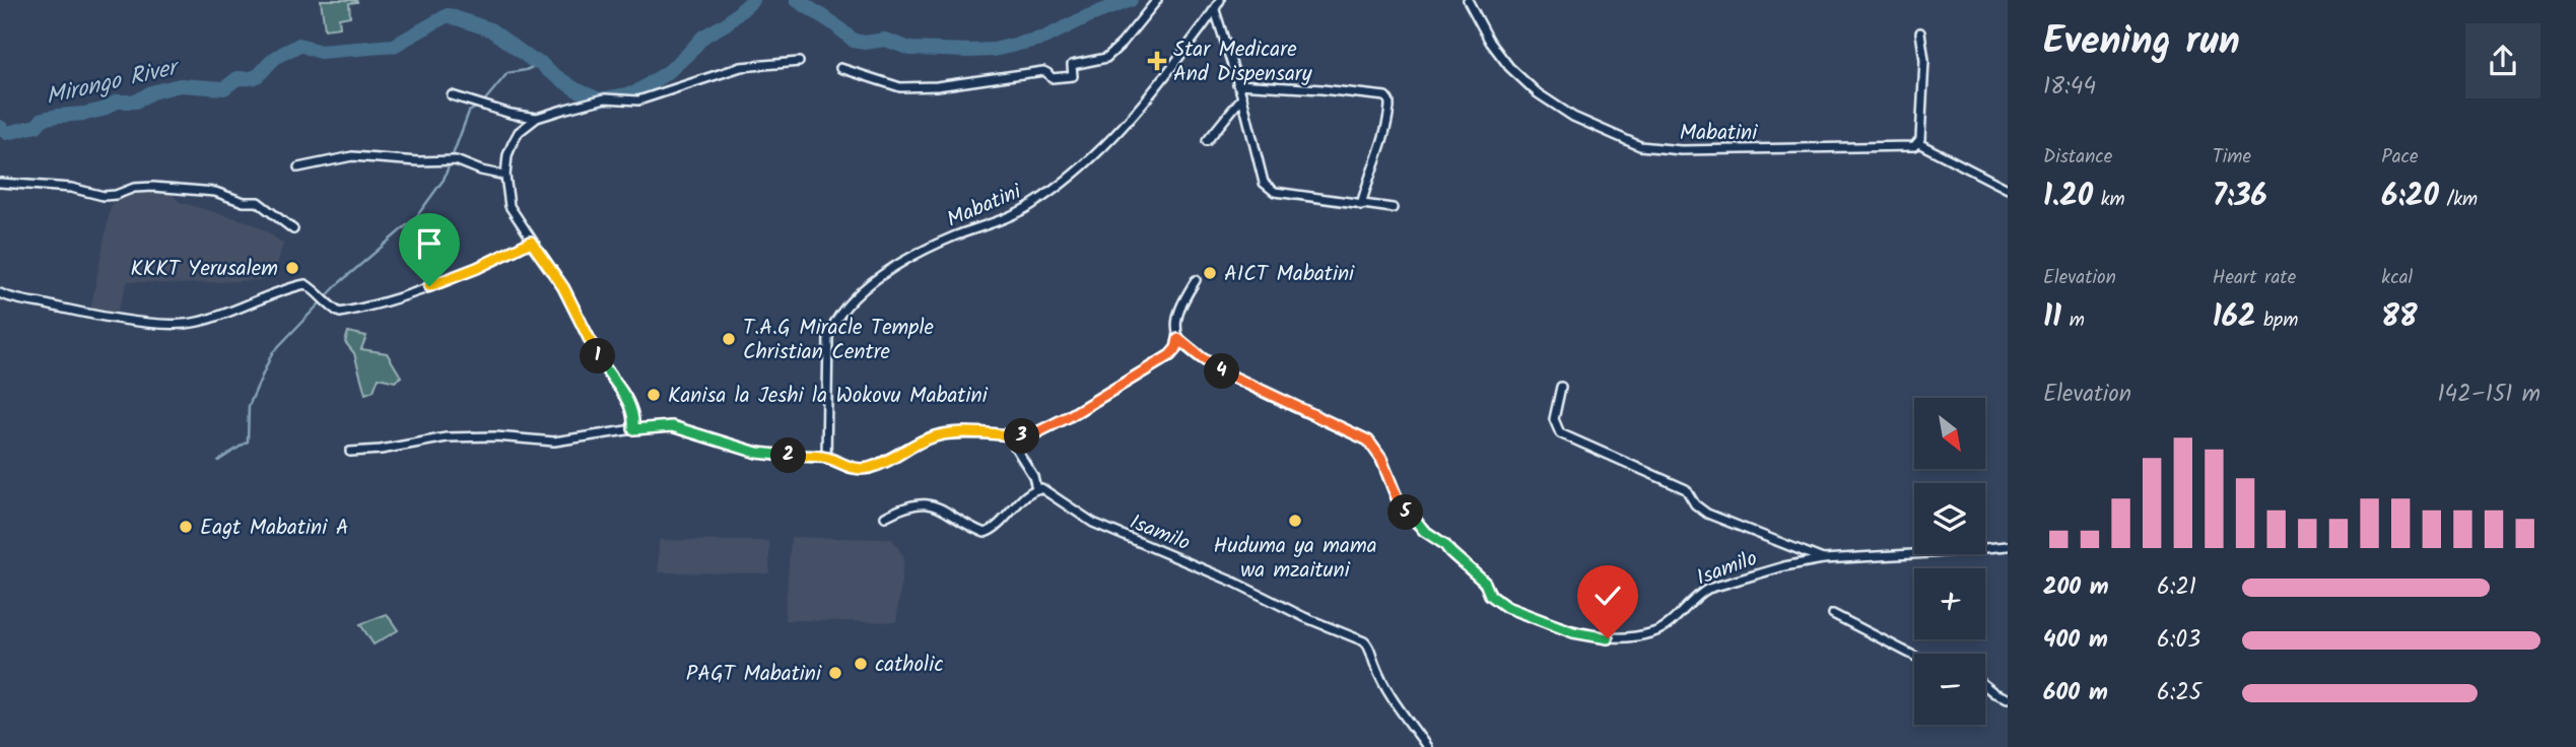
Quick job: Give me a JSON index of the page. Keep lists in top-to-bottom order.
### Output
{
  "streets": {
    "street": ["Mabatini", "Isamilo"]
  },
  "water": ["Mirongo River"],
  "places": {
    "health": ["Star Medicare And Dispensary"],
    "other": [
      "KKKT Yerusalem",
      "AICT Mabatini",
      "T.A.G Miracle Temple Christian Centre",
      "Kanisa la Jeshi la Wokovu Mabatini",
      "Huduma ya mama wa mzaituni",
      "Eagt Mabatini A",
      "catholic",
      "PAGT Mabatini"
    ]
  },
  "north": "bottom right",
  "page": {
    "heading": ["Evening run", "18:44"],
    "stats": [
      ["Distance", "1.20 km"],
      ["Time", "7:36"],
      ["Pace", "6:20 /km"],
      ["Elevation", "11 m"],
      ["Heart rate", "162 bpm"],
      ["kcal", "88"]
    ],
    "pins": [
      "1",
      "4",
      "3",
      "2",
      "5"
    ],
    "chart": ["Elevation", "142–151 m"],
    "map_buttons": ["+", "−"],
    "list": [
      {
        "name": "200 m",
        "note": "6:21"
      },
      {
        "name": "400 m",
        "note": "6:03"
      },
      {
        "name": "600 m",
        "note": "6:25"
      }
    ]
  }
}
